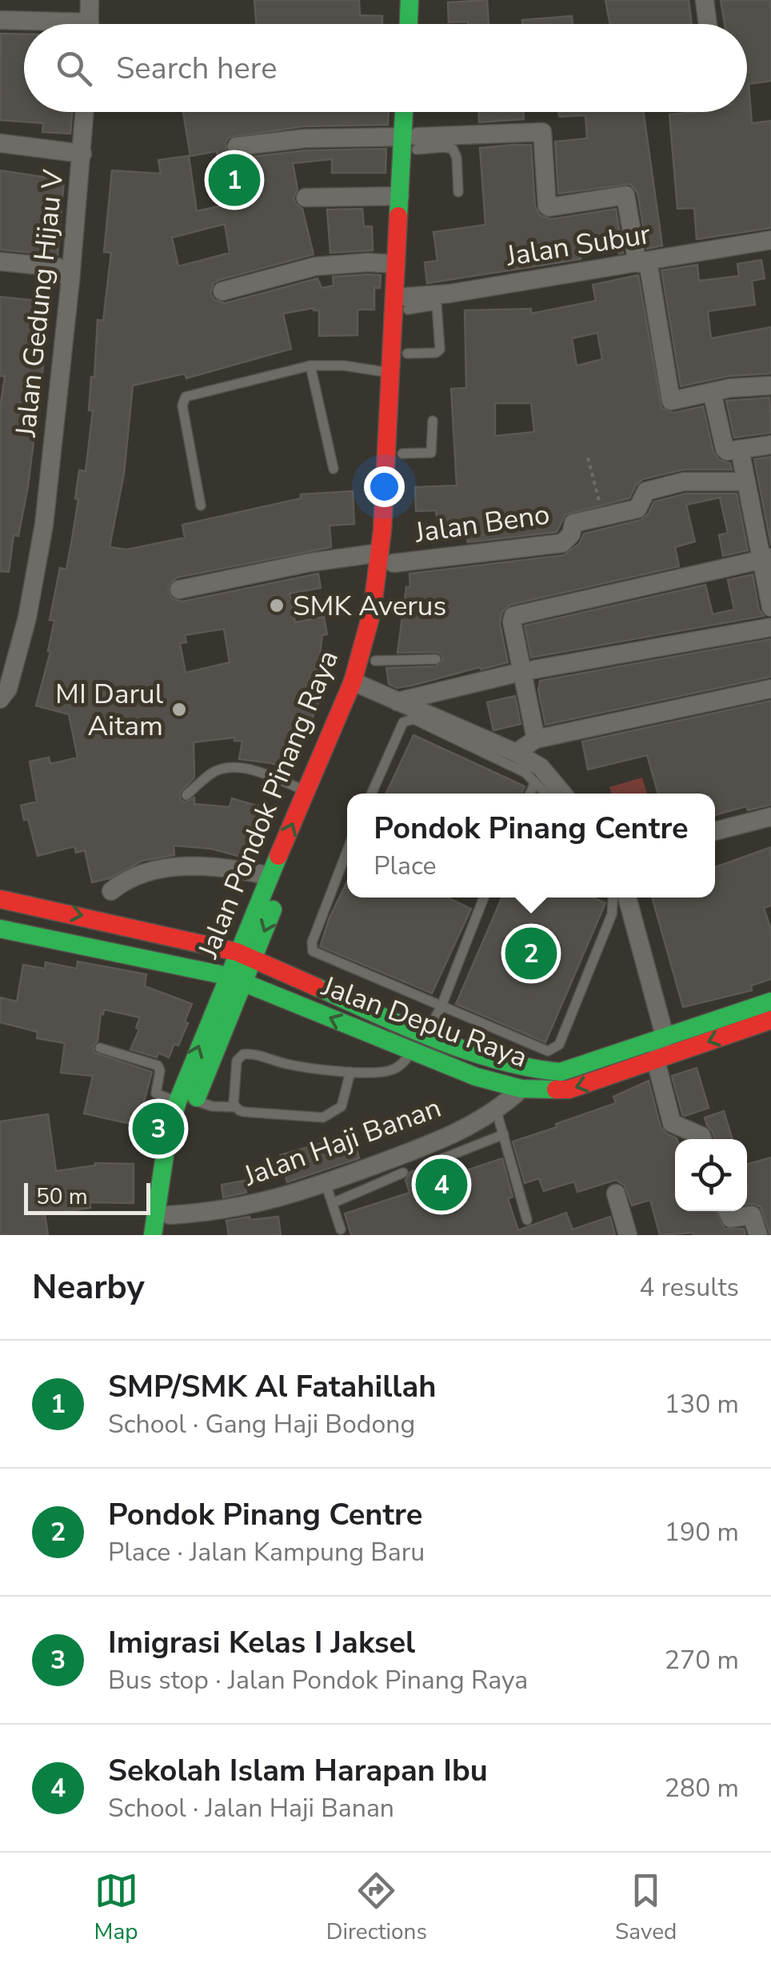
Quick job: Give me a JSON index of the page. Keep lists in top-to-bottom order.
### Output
{
  "streets": {
    "main road": ["Jalan Pondok Pinang Raya", "Jalan Deplu Raya"],
    "street": [
      "Jalan Subur",
      "Jalan Gedung Hijau V",
      "Jalan Beno",
      "Jalan Haji Banan"
    ]
  },
  "crossings": [
    ["Jalan Subur", "Jalan Pondok Pinang Raya"],
    ["Jalan Beno", "Jalan Pondok Pinang Raya"],
    ["Jalan Pondok Pinang Raya", "Jalan Deplu Raya"],
    ["Jalan Pondok Pinang Raya", "Jalan Haji Banan"],
    ["Jalan Deplu Raya", "Jalan Haji Banan"]
  ],
  "places": ["SMK Averus", "MI Darul Aitam"],
  "scale_bar": "50 m",
  "page": {
    "search": "Search here",
    "pins": [
      "1",
      "2",
      "3",
      "4"
    ],
    "popup": ["Pondok Pinang Centre", "Place"],
    "scale": "50 m",
    "heading": ["Nearby", "4 results"],
    "list": [
      {
        "mark": "1",
        "name": "SMP/SMK Al Fatahillah",
        "note": "School · Gang Haji Bodong",
        "value": "130 m"
      },
      {
        "mark": "2",
        "name": "Pondok Pinang Centre",
        "note": "Place · Jalan Kampung Baru",
        "value": "190 m"
      },
      {
        "mark": "3",
        "name": "Imigrasi Kelas I Jaksel",
        "note": "Bus stop · Jalan Pondok Pinang Raya",
        "value": "270 m"
      },
      {
        "mark": "4",
        "name": "Sekolah Islam Harapan Ibu",
        "note": "School · Jalan Haji Banan",
        "value": "280 m"
      }
    ],
    "nav": ["Map", "Directions", "Saved"]
  }
}
